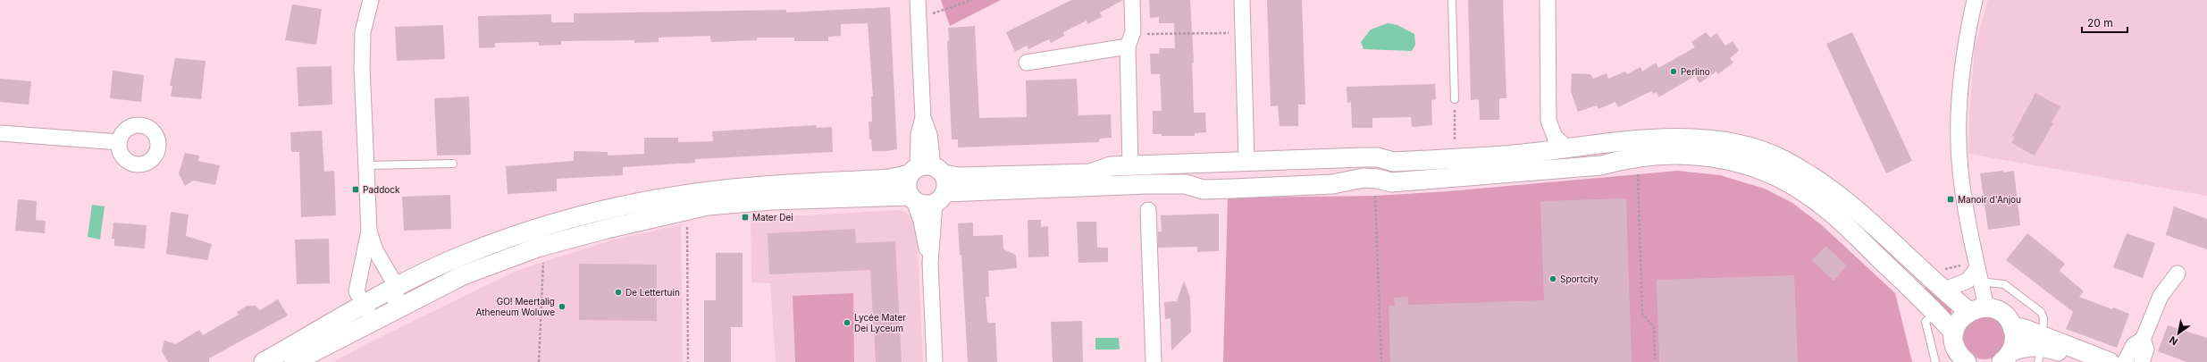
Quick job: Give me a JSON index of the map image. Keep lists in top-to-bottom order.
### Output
{
  "places": {
    "other": [
      "Perlino",
      "Sportcity",
      "De Lettertuin",
      "GO! Meertalig Atheneum Woluwe",
      "Lycée Mater Dei Lyceum"
    ],
    "transit": ["Paddock", "Manoir d'Anjou", "Mater Dei"]
  },
  "scale_bar": "20 m",
  "north": "bottom left"
}
